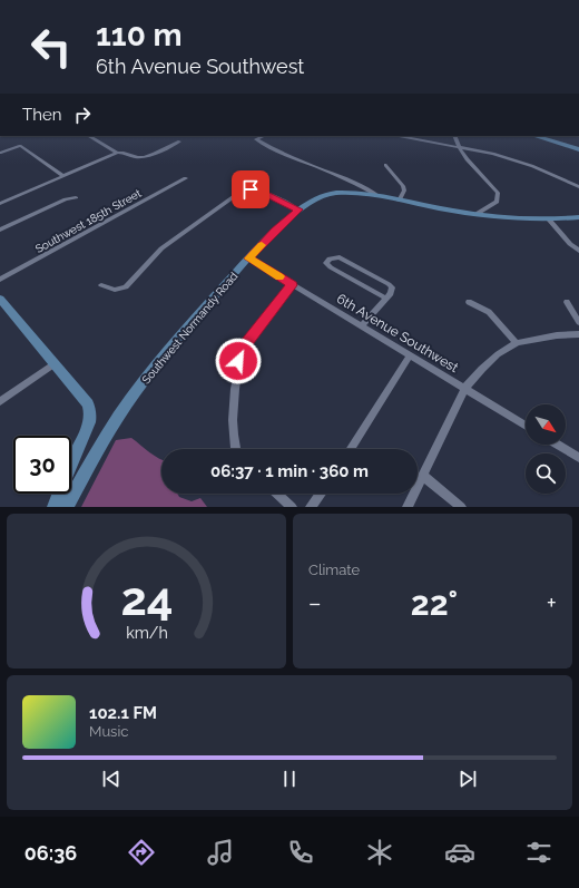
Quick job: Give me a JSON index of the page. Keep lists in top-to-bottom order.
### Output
{
  "streets": {
    "street": ["Southwest 185th Street", "Southwest Normandy Road", "6th Avenue Southwest"]
  },
  "crossings": [
    ["Southwest Normandy Road", "6th Avenue Southwest"]
  ],
  "north": "bottom right",
  "page": {
    "turn": ["110 m", "6th Avenue Southwest"],
    "then": "Then",
    "limit": "30",
    "trip": "06:37 · 1 min · 360 m",
    "tile": "Climate",
    "heat": ["−", "22°", "+"],
    "song": ["102.1 FM", "Music"],
    "tabs": "06:36",
    "gauge": ["24", "km/h"]
  }
}
